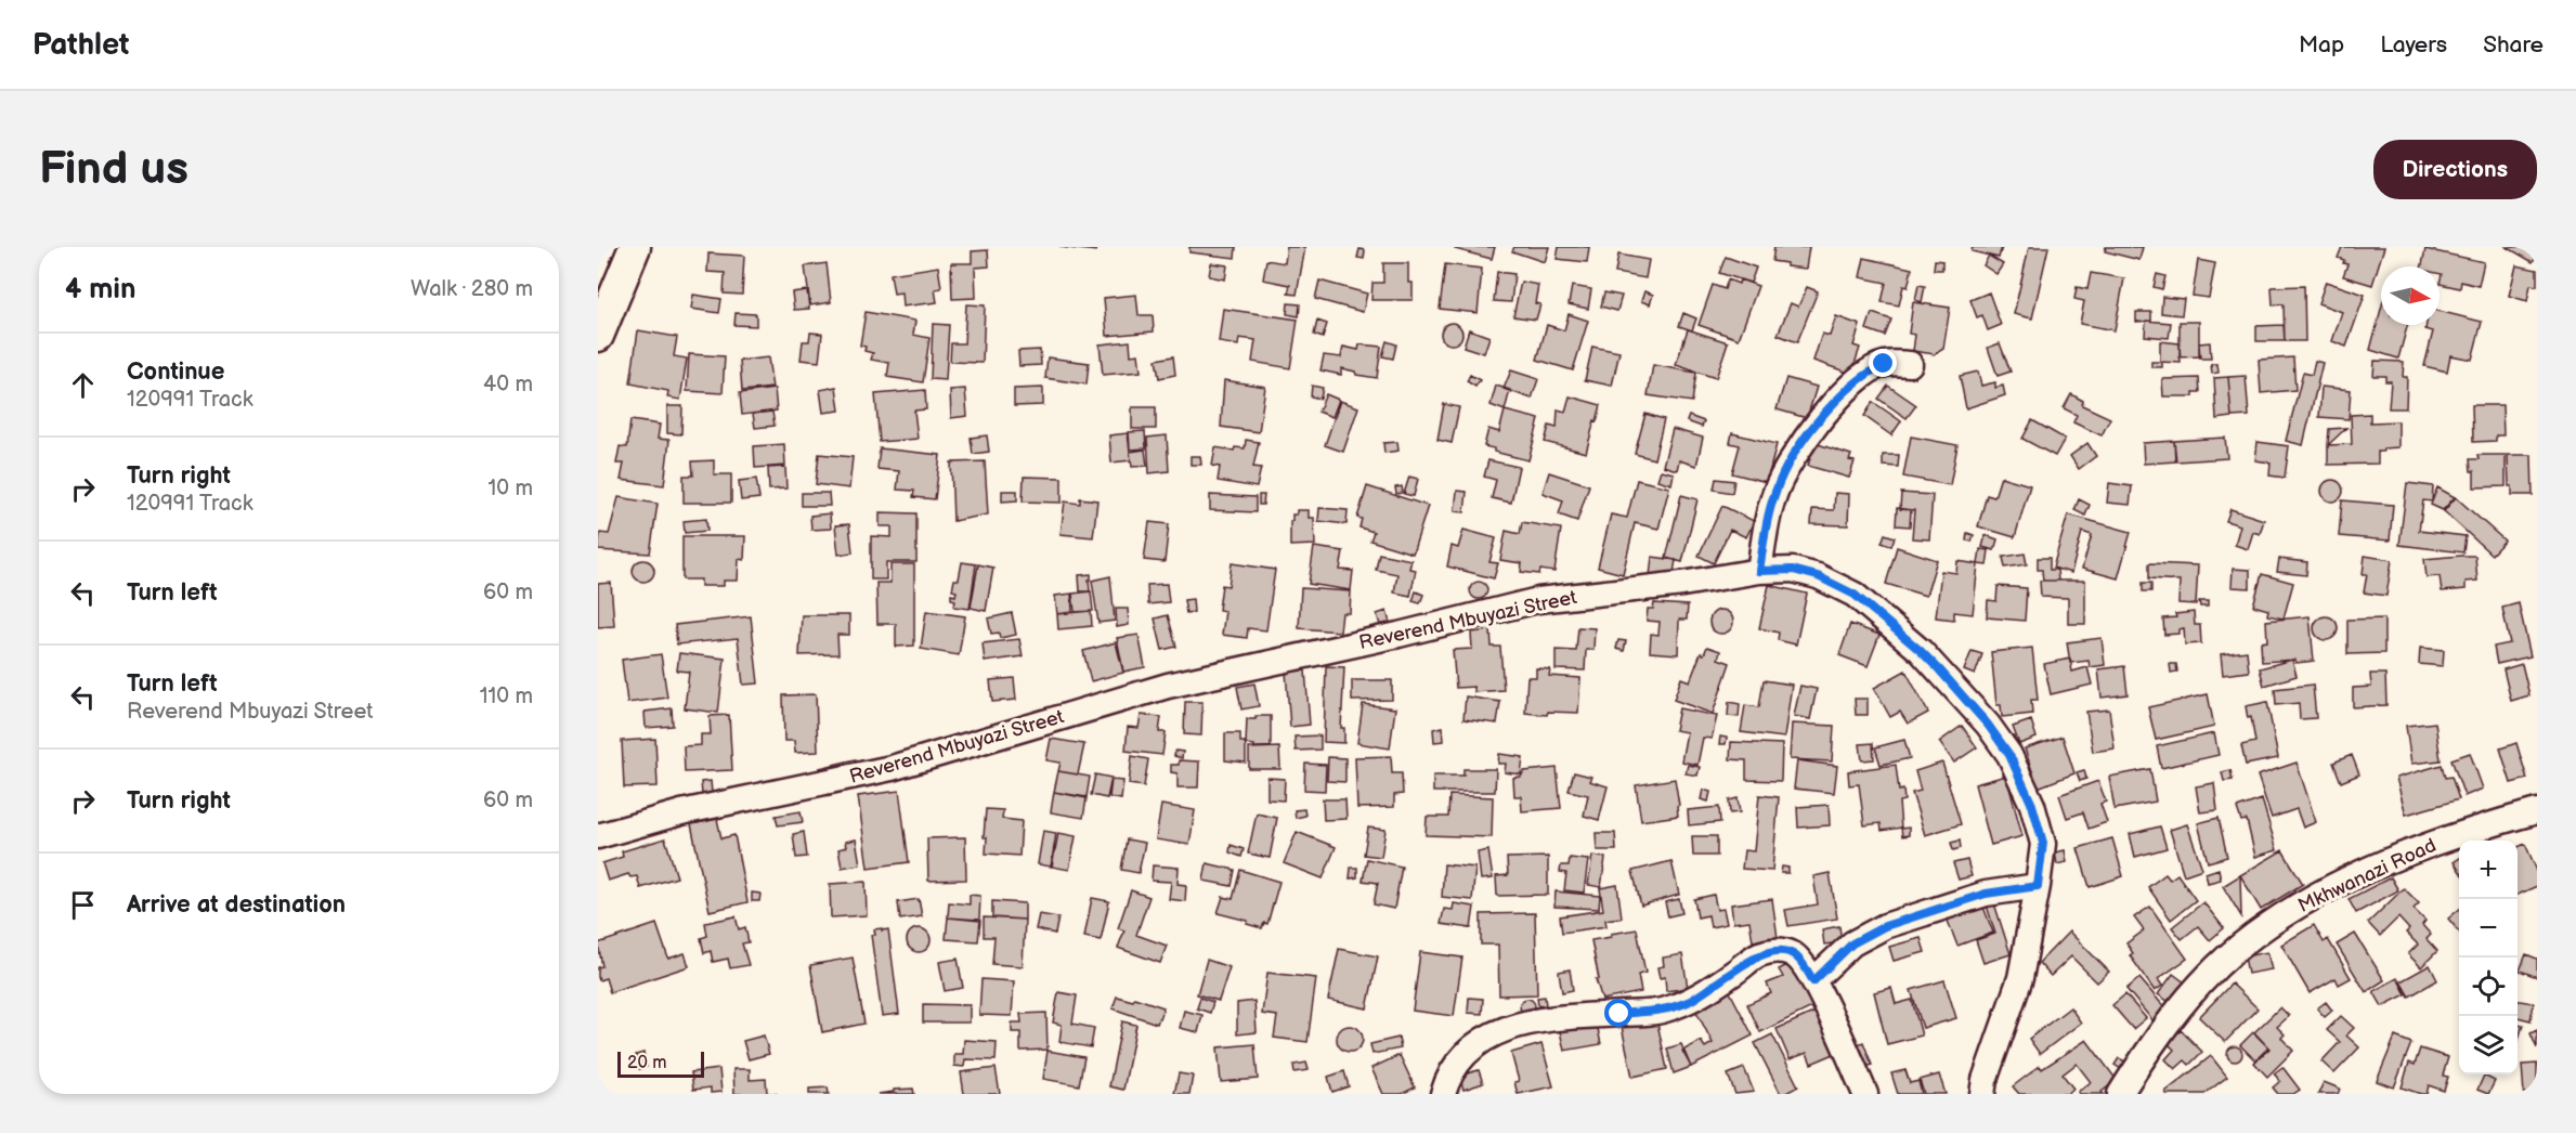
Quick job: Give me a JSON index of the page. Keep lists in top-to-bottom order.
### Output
{
  "streets": {
    "street": ["Reverend Mbuyazi Street", "Mkhwanazi Road"]
  },
  "scale_bar": "20 m",
  "north": "right",
  "page": {
    "header": "Pathlet",
    "nav": ["Map", "Layers", "Share"],
    "buttons": "Directions",
    "title": "Find us",
    "heading": ["4 min", "Walk · 280 m"],
    "list": [
      ["Continue", "120991 Track", "40 m"],
      ["Turn right", "120991 Track", "10 m"],
      ["Turn left", "60 m"],
      ["Turn left", "Reverend Mbuyazi Street", "110 m"],
      ["Turn right", "60 m"],
      "Arrive at destination"
    ],
    "map_buttons": ["+", "−"],
    "scale": "20 m"
  }
}
